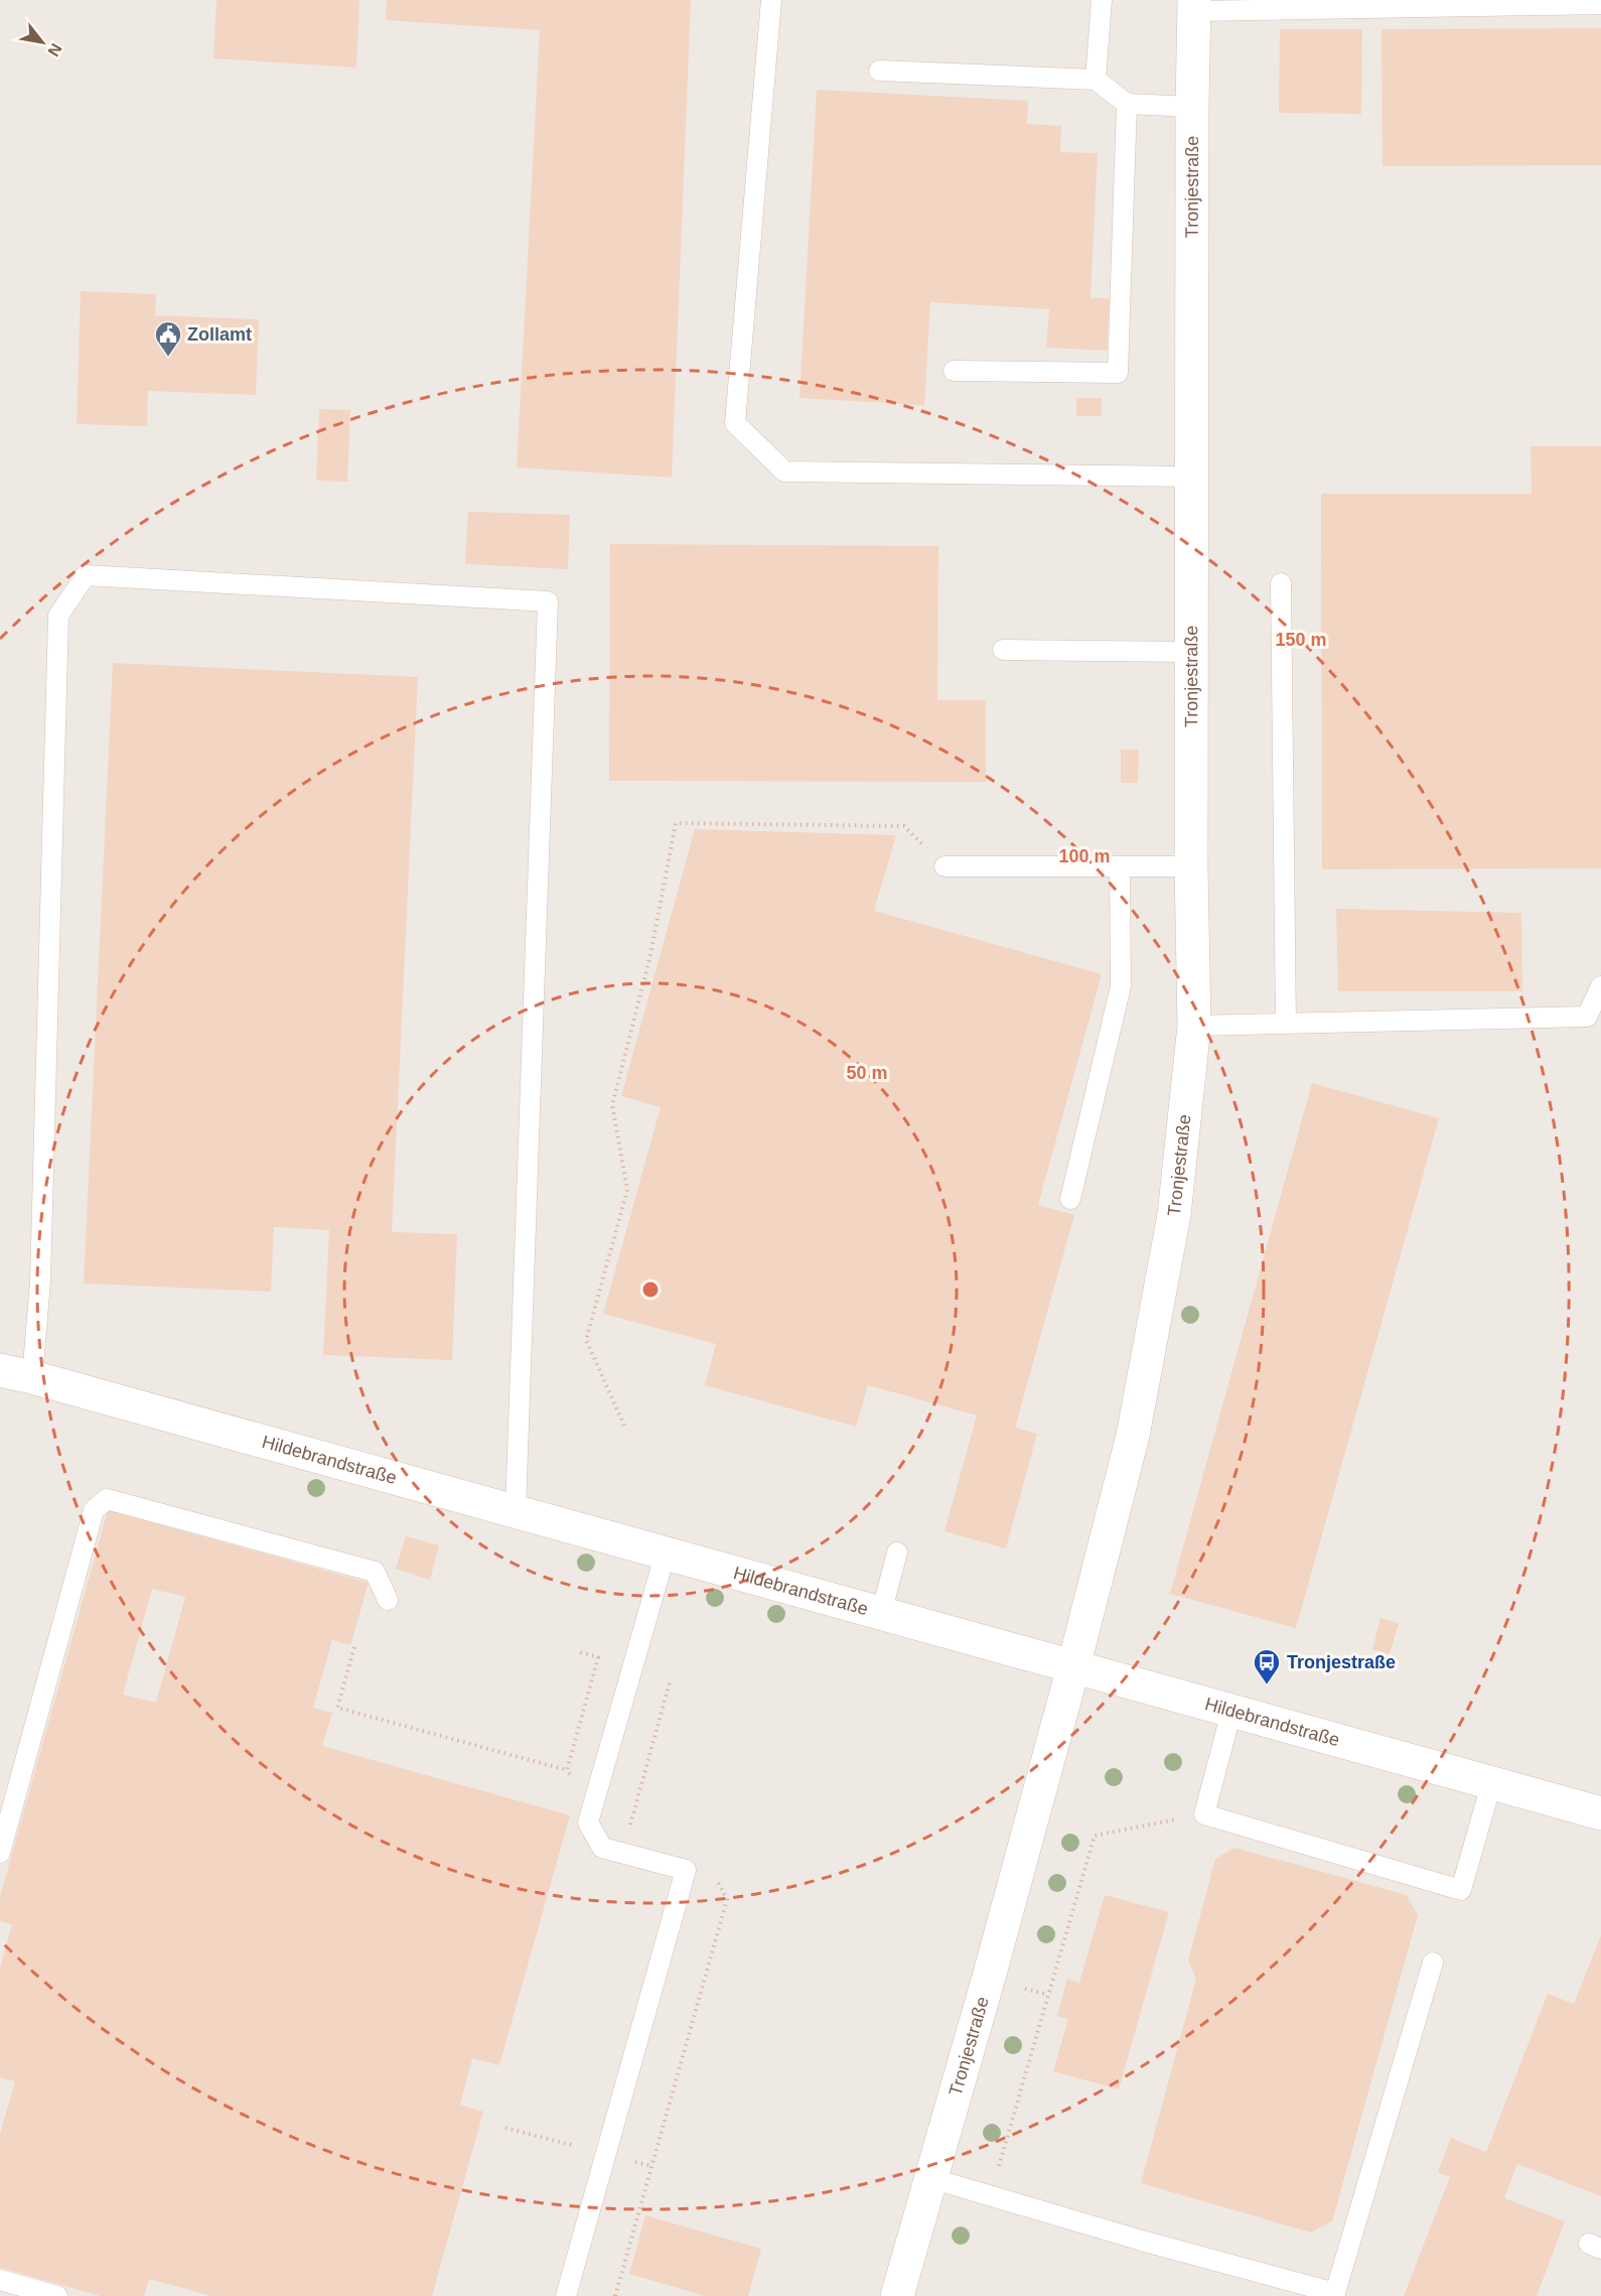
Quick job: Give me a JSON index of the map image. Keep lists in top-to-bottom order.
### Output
{
  "streets": {
    "street": ["Tronjestraße", "Hildebrandstraße"]
  },
  "crossings": [
    ["Tronjestraße", "Hildebrandstraße"]
  ],
  "places": {
    "public building": ["Zollamt"],
    "bus stop": ["Tronjestraße"]
  },
  "north": "bottom right",
  "rings": ["150 m", "100 m", "50 m"]
}
